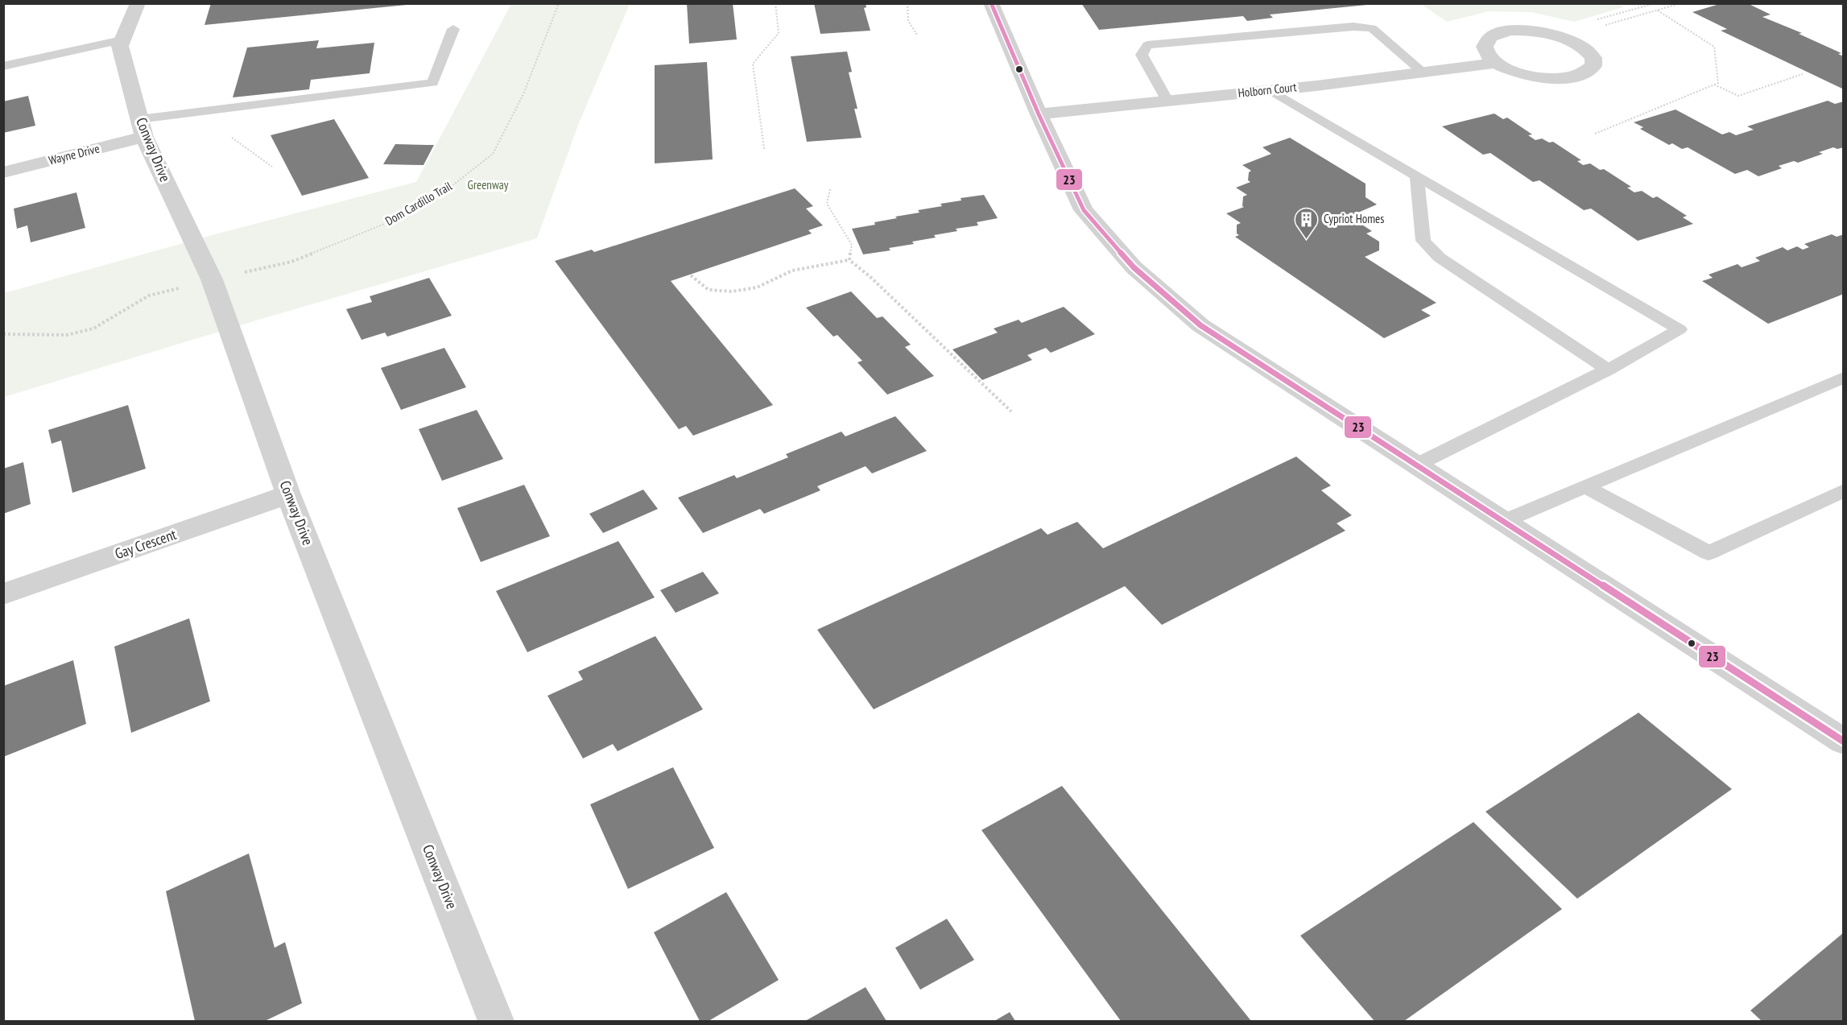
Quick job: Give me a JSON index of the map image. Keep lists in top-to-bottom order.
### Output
{
  "streets": {
    "street": [
      "Holborn Court",
      "Conway Drive",
      "Wayne Drive",
      "Gay Crescent"
    ],
    "path": ["Dom Cardillo Trail"]
  },
  "crossings": [
    ["Conway Drive", "Wayne Drive"],
    ["Conway Drive", "Gay Crescent"]
  ],
  "parks": ["Greenway"],
  "places": {
    "building": ["Cypriot Homes"]
  },
  "lines": ["transit line 23"]
}
